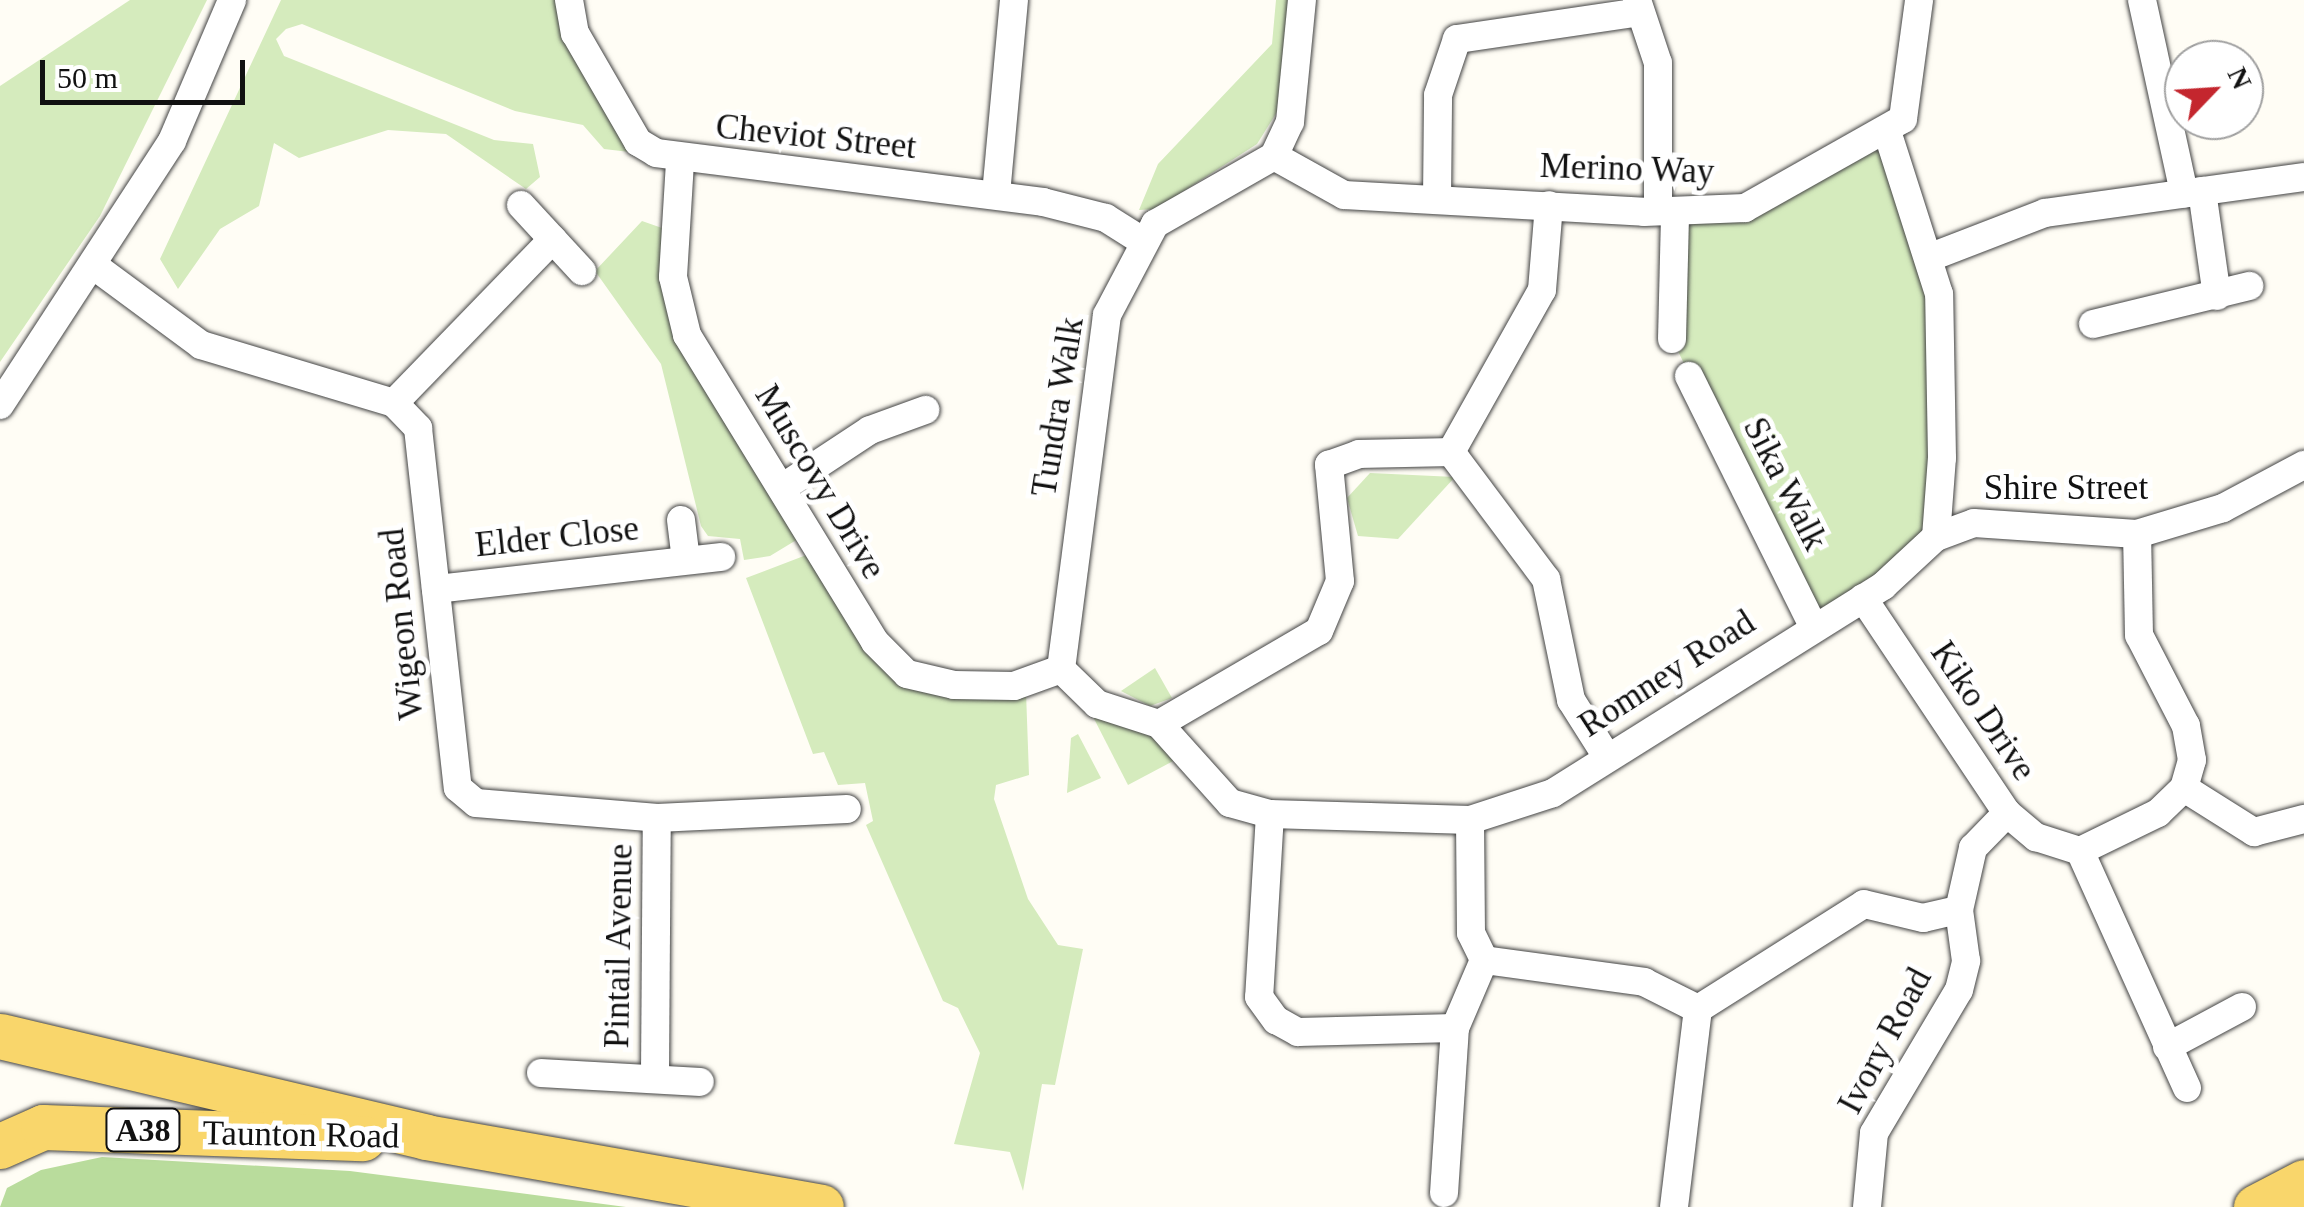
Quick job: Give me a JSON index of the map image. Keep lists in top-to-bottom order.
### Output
{
  "streets": {
    "main road": ["A38", "Taunton Road"],
    "street": [
      "Cheviot Street",
      "Merino Way",
      "Tundra Walk",
      "Muscovy Drive",
      "Sika Walk",
      "Shire Street",
      "Elder Close",
      "Wigeon Road",
      "Romney Road",
      "Kiko Drive",
      "Pintail Avenue",
      "Ivory Road"
    ]
  },
  "crossings": [
    ["Cheviot Street", "Tundra Walk"],
    ["Cheviot Street", "Muscovy Drive"],
    ["Merino Way", "Tundra Walk"],
    ["Tundra Walk", "Muscovy Drive"],
    ["Sika Walk", "Romney Road"],
    ["Shire Street", "Romney Road"],
    ["Elder Close", "Wigeon Road"],
    ["Wigeon Road", "Pintail Avenue"],
    ["Romney Road", "Kiko Drive"]
  ],
  "scale_bar": "50 m",
  "north": "top right"
}
